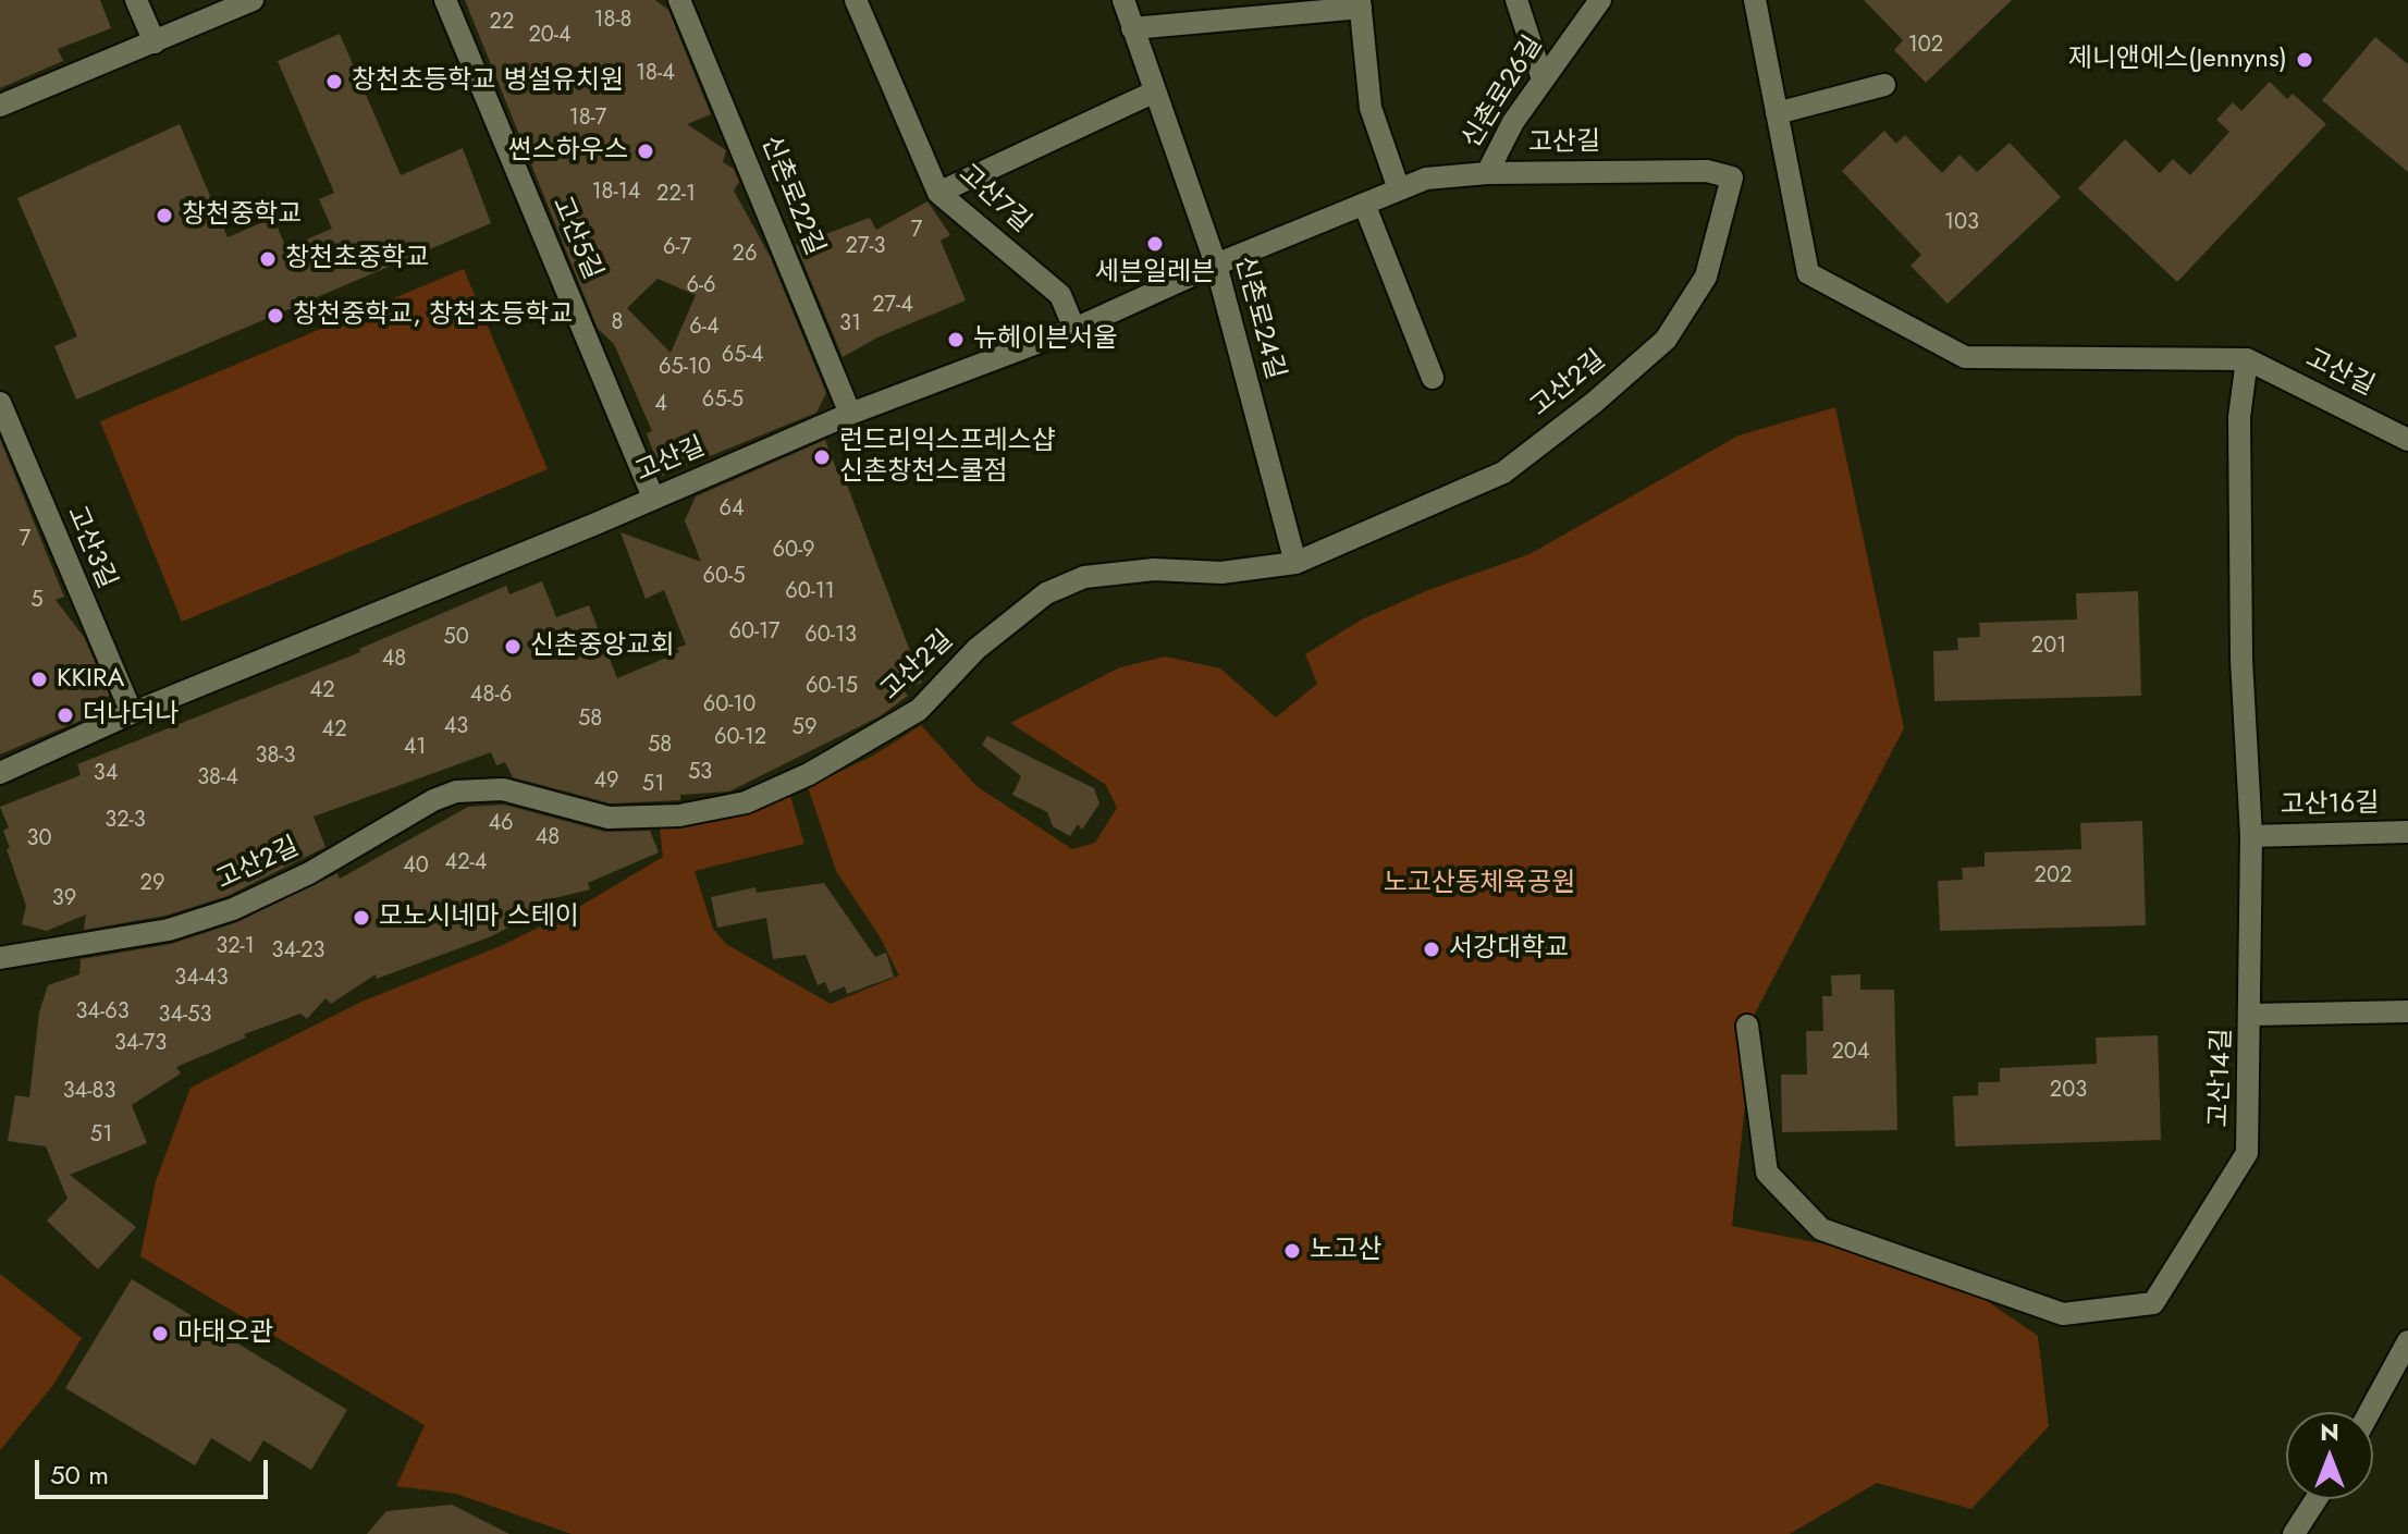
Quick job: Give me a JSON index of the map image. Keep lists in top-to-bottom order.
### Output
{
  "streets": {
    "street": [
      "신촌로26길",
      "고산길",
      "신촌로22길",
      "고산7길",
      "고산5길",
      "신촌로24길",
      "고산2길",
      "고산3길",
      "고산16길",
      "고산14길"
    ]
  },
  "crossings": [
    ["신촌로26길", "고산길"],
    ["고산길", "신촌로22길"],
    ["고산길", "고산7길"],
    ["고산길", "고산5길"],
    ["고산길", "신촌로24길"],
    ["고산길", "고산2길"],
    ["고산길", "고산3길"],
    ["고산길", "고산14길"],
    ["신촌로24길", "고산2길"],
    ["고산16길", "고산14길"]
  ],
  "parks": ["노고산동체육공원"],
  "places": [
    "제니앤에스(Jennyns)",
    "창천초등학교 병설유치원",
    "썬스하우스",
    "창천중학교",
    "세븐일레븐",
    "창천초중학교",
    "창천중학교, 창천초등학교",
    "뉴헤이븐서울",
    "런드리익스프레스샵 신촌창천스쿨점",
    "신촌중앙교회",
    "KKIRA",
    "더나더나",
    "모노시네마 스테이",
    "서강대학교",
    "노고산",
    "마태오관"
  ],
  "house_numbers": [
    "18-8",
    "22",
    "20-4",
    "102",
    "18-4",
    "18-7",
    "18-14",
    "22-1",
    "103",
    "7",
    "27-3",
    "6-7",
    "26",
    "6-6",
    "27-4",
    "8",
    "31",
    "6-4",
    "65-4",
    "65-10",
    "65-5",
    "4",
    "64",
    "7",
    "60-9",
    "60-5",
    "60-11",
    "5",
    "60-17",
    "60-13",
    "50",
    "201",
    "48",
    "60-15",
    "42",
    "48-6",
    "60-10",
    "58",
    "43",
    "59",
    "42",
    "60-12",
    "58",
    "41",
    "38-3",
    "53",
    "34",
    "38-4",
    "49",
    "51",
    "32-3",
    "46",
    "48",
    "30",
    "42-4",
    "40",
    "202",
    "29",
    "39",
    "32-1",
    "34-23",
    "34-43",
    "34-63",
    "34-53",
    "34-73",
    "204",
    "203",
    "34-83",
    "51"
  ],
  "scale_bar": "50 m",
  "north": "top"
}
